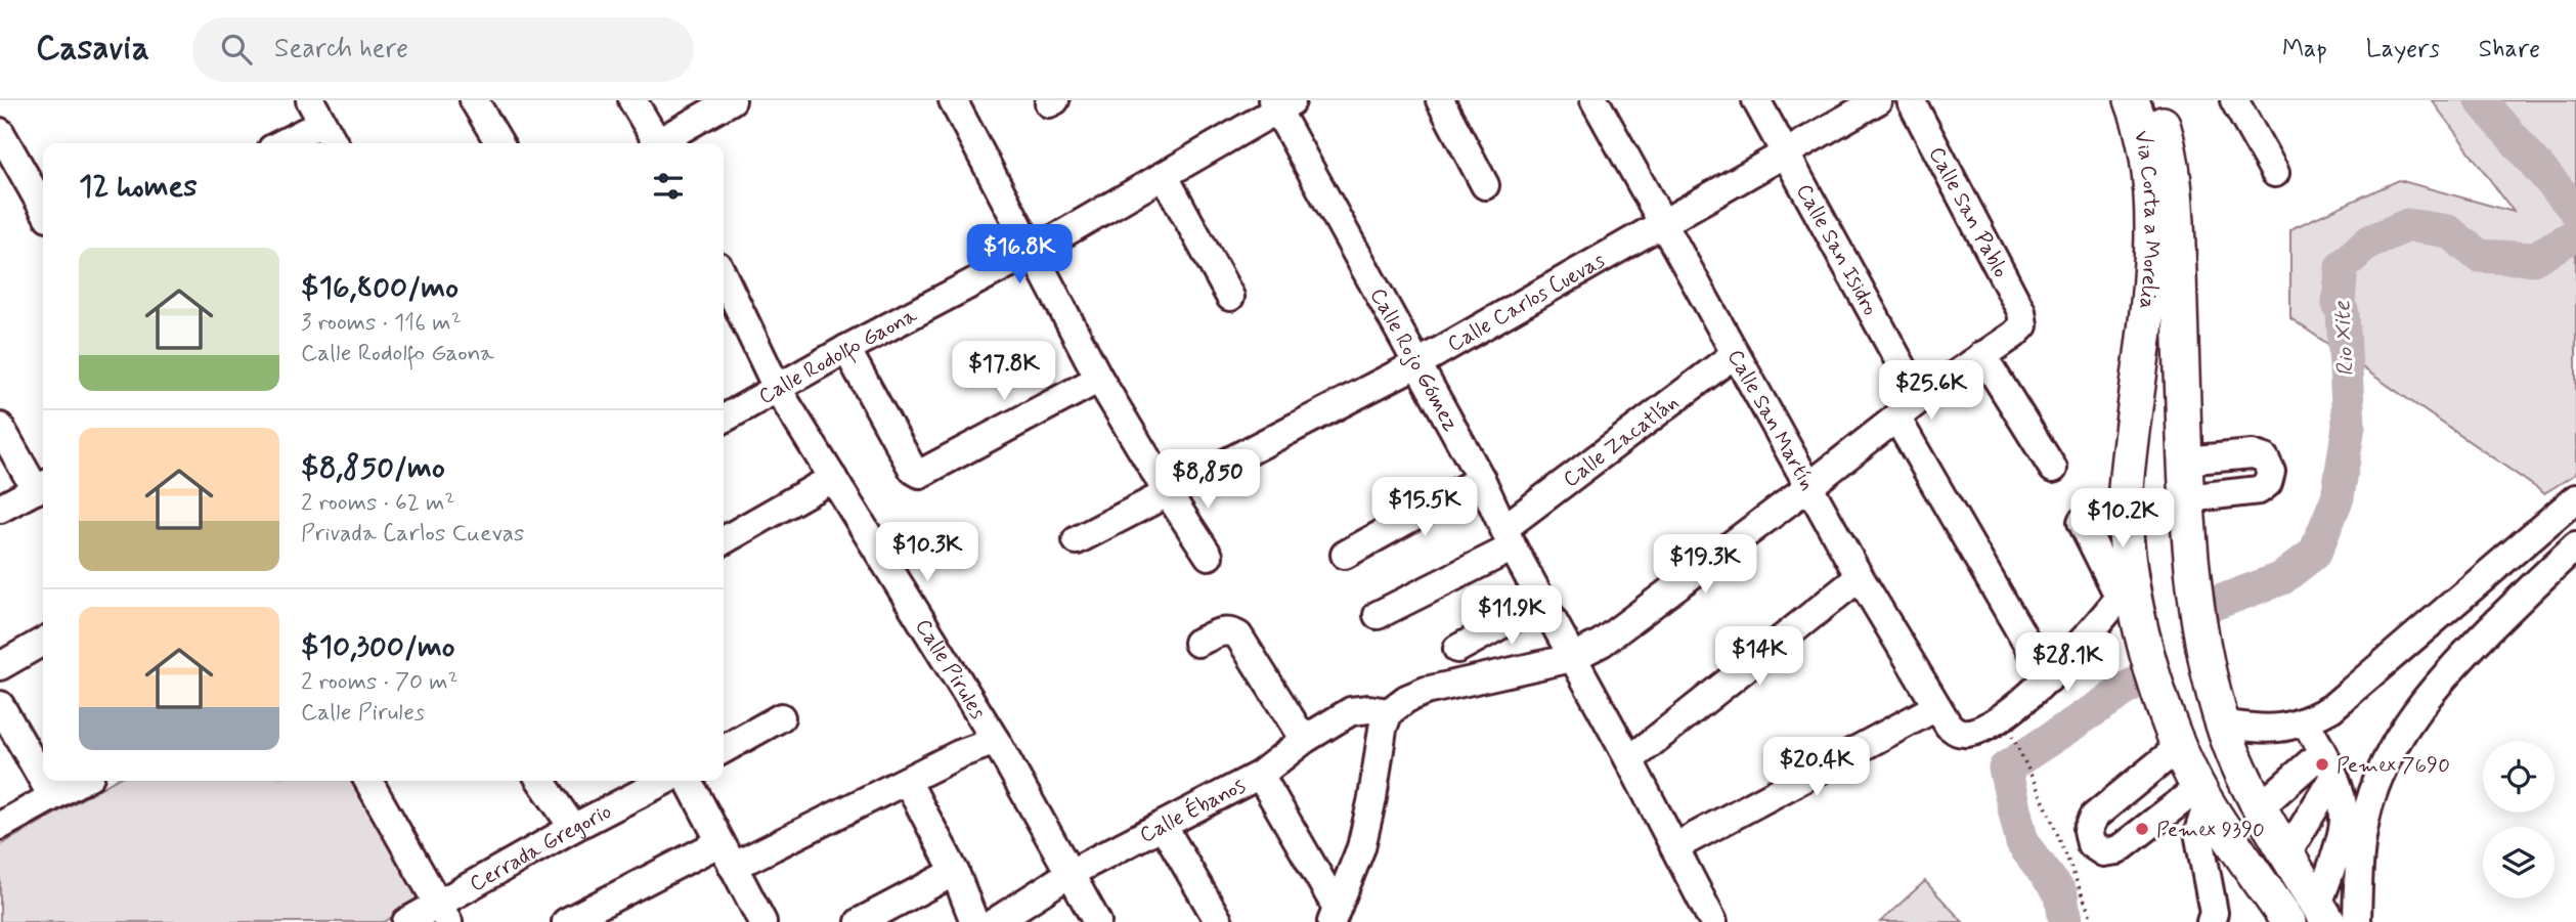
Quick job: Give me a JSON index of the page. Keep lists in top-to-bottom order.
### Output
{
  "streets": {
    "main road": ["Via Corta a Morelia"],
    "street": [
      "Calle San Pablo",
      "Calle San Isidro",
      "Calle Carlos Cuevas",
      "Calle Rodolfo Gaona",
      "Calle Rojo Gómez",
      "Calle San Martín",
      "Calle Zacatlán",
      "Calle Pirules",
      "Calle Ébanos",
      "Cerrada Gregorio"
    ]
  },
  "crossings": [
    ["Calle San Isidro", "Calle Carlos Cuevas"],
    ["Calle Carlos Cuevas", "Calle Rojo Gómez"],
    ["Calle Carlos Cuevas", "Calle San Martín"],
    ["Calle Rodolfo Gaona", "Calle Rojo Gómez"],
    ["Calle Rodolfo Gaona", "Calle Pirules"],
    ["Calle Rojo Gómez", "Calle Zacatlán"],
    ["Calle San Martín", "Calle Zacatlán"],
    ["Calle Pirules", "Calle Ébanos"]
  ],
  "water": ["Rio Xite"],
  "places": ["Pemex 7690", "Pemex 9390"],
  "page": {
    "header": "Casavia",
    "search": "Search here",
    "nav": ["Map", "Layers", "Share"],
    "heading": "12 homes",
    "price": [
      "$16.8K",
      "$17.8K",
      "$25.6K",
      "$8,850",
      "$15.5K",
      "$10.2K",
      "$10.3K",
      "$19.3K",
      "$11.9K",
      "$14K",
      "$28.1K",
      "$20.4K"
    ],
    "list": [
      {
        "name": "$16,800/mo",
        "note": "3 rooms · 116 m² · Calle Rodolfo Gaona"
      },
      {
        "name": "$8,850/mo",
        "note": "2 rooms · 62 m² · Privada Carlos Cuevas"
      },
      {
        "name": "$10,300/mo",
        "note": "2 rooms · 70 m² · Calle Pirules"
      }
    ]
  }
}
